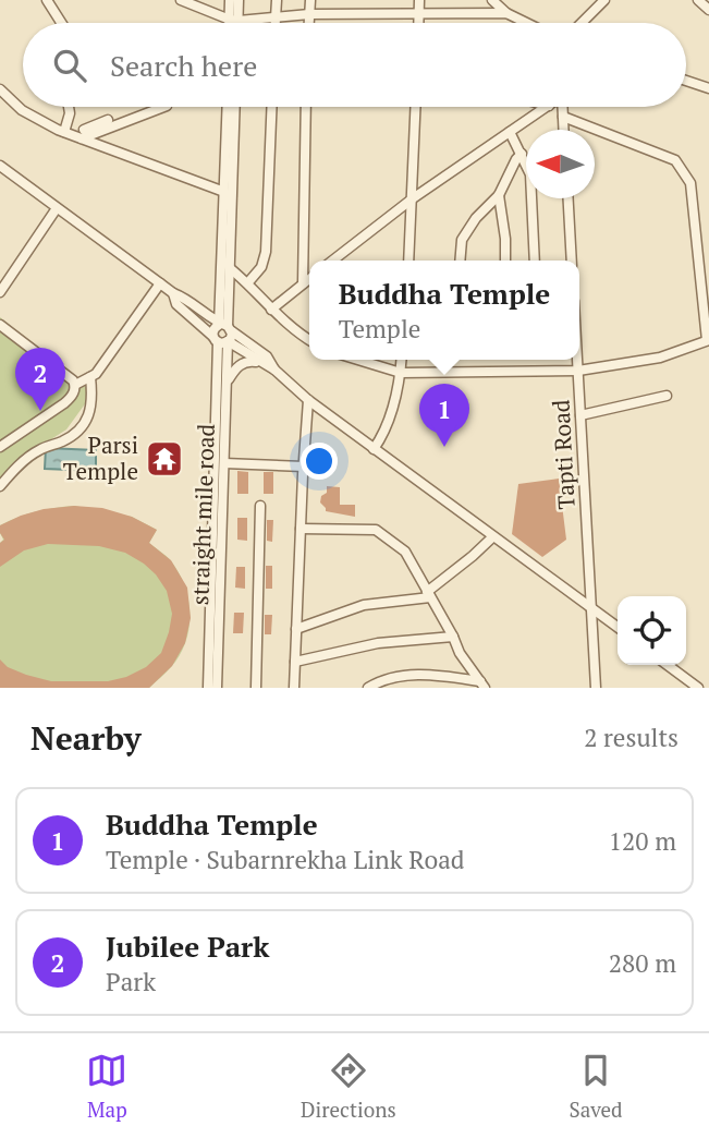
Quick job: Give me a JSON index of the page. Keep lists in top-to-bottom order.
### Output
{
  "streets": {
    "street": ["Tapti Road", "straight mile road"]
  },
  "places": {
    "temple": ["Parsi Temple"]
  },
  "north": "left",
  "page": {
    "search": "Search here",
    "popup": ["Buddha Temple", "Temple"],
    "pins": ["2", "1"],
    "heading": ["Nearby", "2 results"],
    "list": [
      {
        "mark": "1",
        "name": "Buddha Temple",
        "note": "Temple · Subarnrekha Link Road",
        "value": "120 m"
      },
      {
        "mark": "2",
        "name": "Jubilee Park",
        "note": "Park",
        "value": "280 m"
      }
    ],
    "nav": ["Map", "Directions", "Saved"]
  }
}
